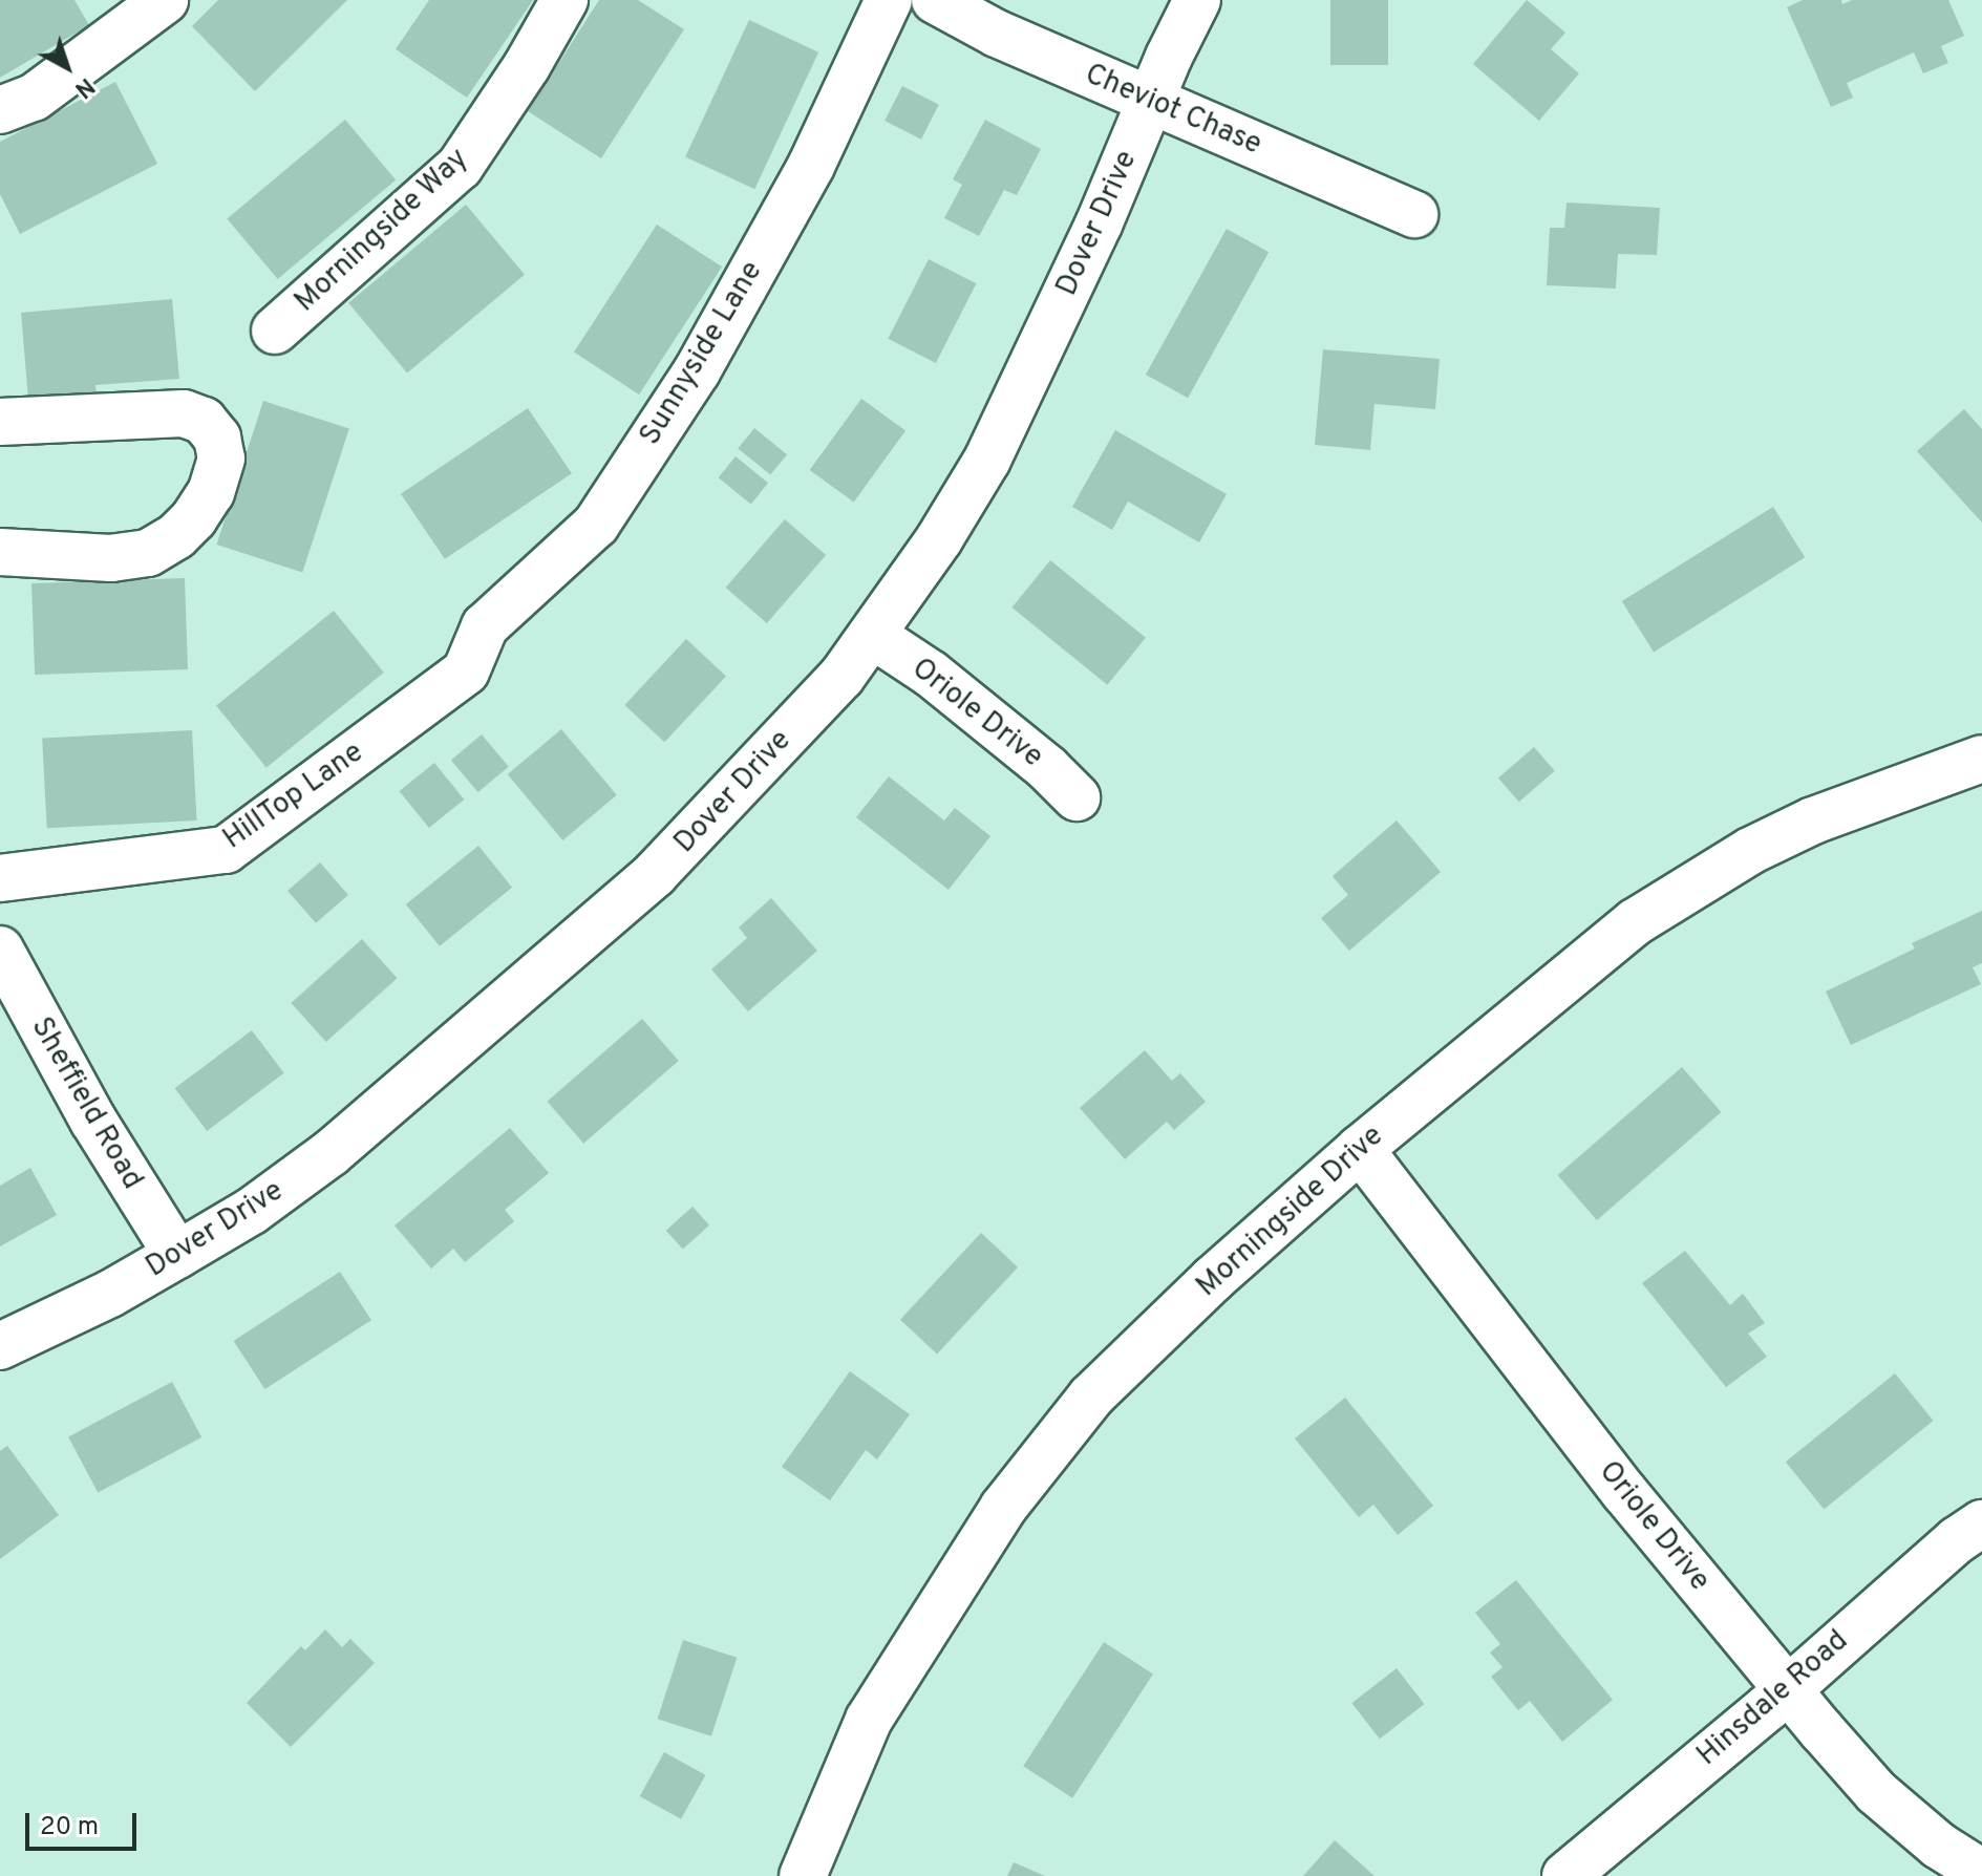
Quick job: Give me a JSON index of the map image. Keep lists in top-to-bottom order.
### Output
{
  "streets": {
    "street": [
      "Cheviot Chase",
      "Dover Drive",
      "Morningside Way",
      "Sunnyside Lane",
      "Oriole Drive",
      "HillTop Lane",
      "Sheffield Road",
      "Morningside Drive",
      "Hinsdale Road"
    ]
  },
  "crossings": [
    ["Cheviot Chase", "Dover Drive"],
    ["Dover Drive", "Oriole Drive"],
    ["Dover Drive", "Sheffield Road"],
    ["Sunnyside Lane", "HillTop Lane"],
    ["Oriole Drive", "Morningside Drive"],
    ["Oriole Drive", "Hinsdale Road"]
  ],
  "scale_bar": "20 m",
  "north": "bottom right"
}
